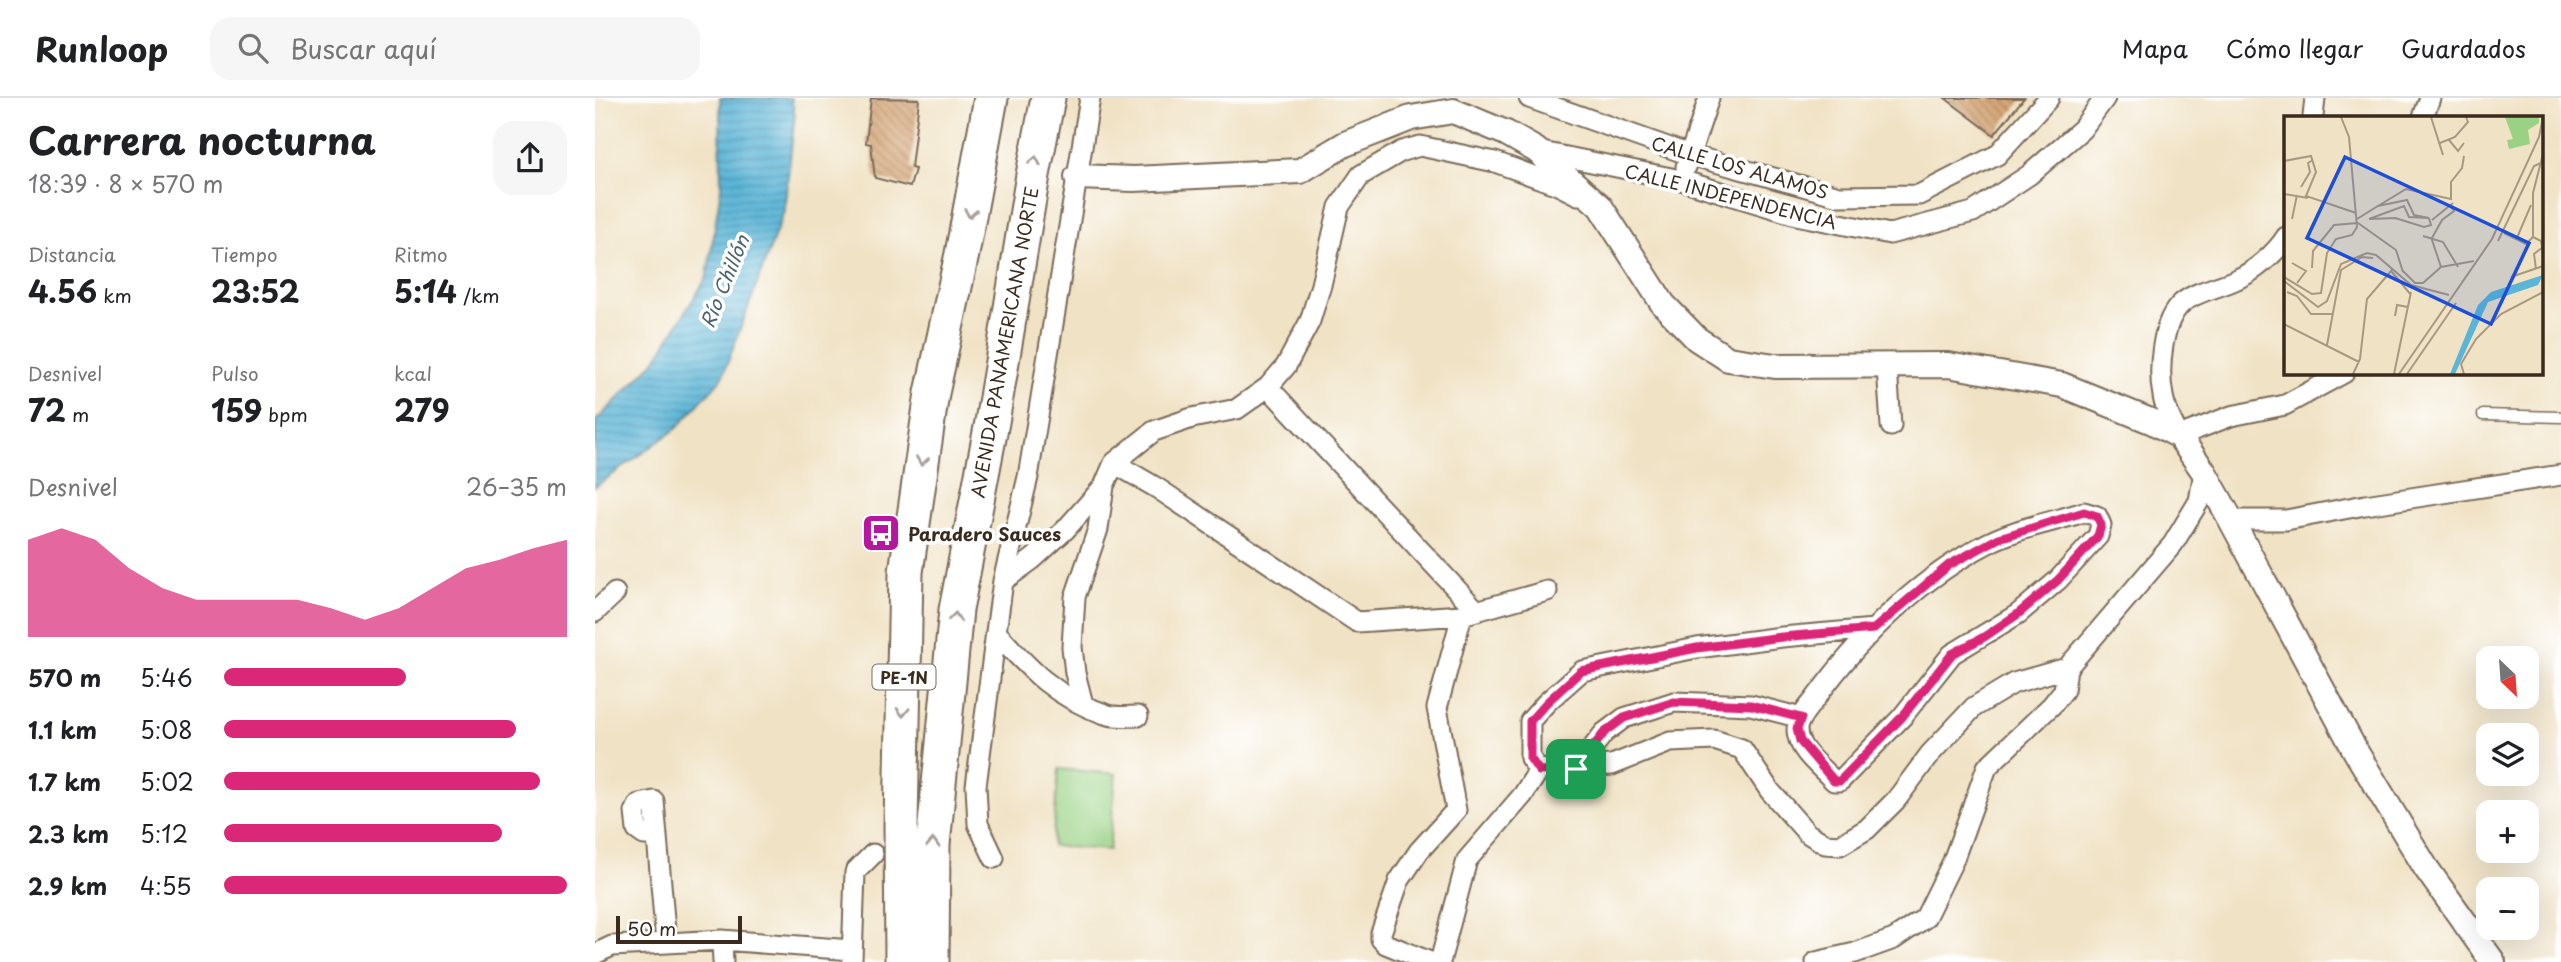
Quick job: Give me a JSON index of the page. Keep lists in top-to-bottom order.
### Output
{
  "streets": {
    "highway": ["AVENIDA PANAMERICANA NORTE", "PE-1N"],
    "street": ["CALLE LOS ALAMOS", "CALLE INDEPENDENCIA"]
  },
  "water": ["Río Chillón"],
  "places": {
    "bus stop": ["Paradero Sauces"]
  },
  "scale_bar": "50 m",
  "north": "bottom right",
  "page": {
    "header": "Runloop",
    "search": "Buscar aquí",
    "nav": ["Mapa", "Cómo llegar", "Guardados"],
    "heading": ["Carrera nocturna", "18:39 · 8 × 570 m"],
    "stats": [
      ["Distancia", "4.56 km"],
      ["Tiempo", "23:52"],
      ["Ritmo", "5:14 /km"],
      ["Desnivel", "72 m"],
      ["Pulso", "159 bpm"],
      ["kcal", "279"]
    ],
    "chart": ["Desnivel", "26–35 m"],
    "map_buttons": ["+", "−"],
    "list": [
      {
        "name": "570 m",
        "note": "5:46"
      },
      {
        "name": "1.1 km",
        "note": "5:08"
      },
      {
        "name": "1.7 km",
        "note": "5:02"
      },
      {
        "name": "2.3 km",
        "note": "5:12"
      },
      {
        "name": "2.9 km",
        "note": "4:55"
      }
    ],
    "scale": "50 m"
  }
}
